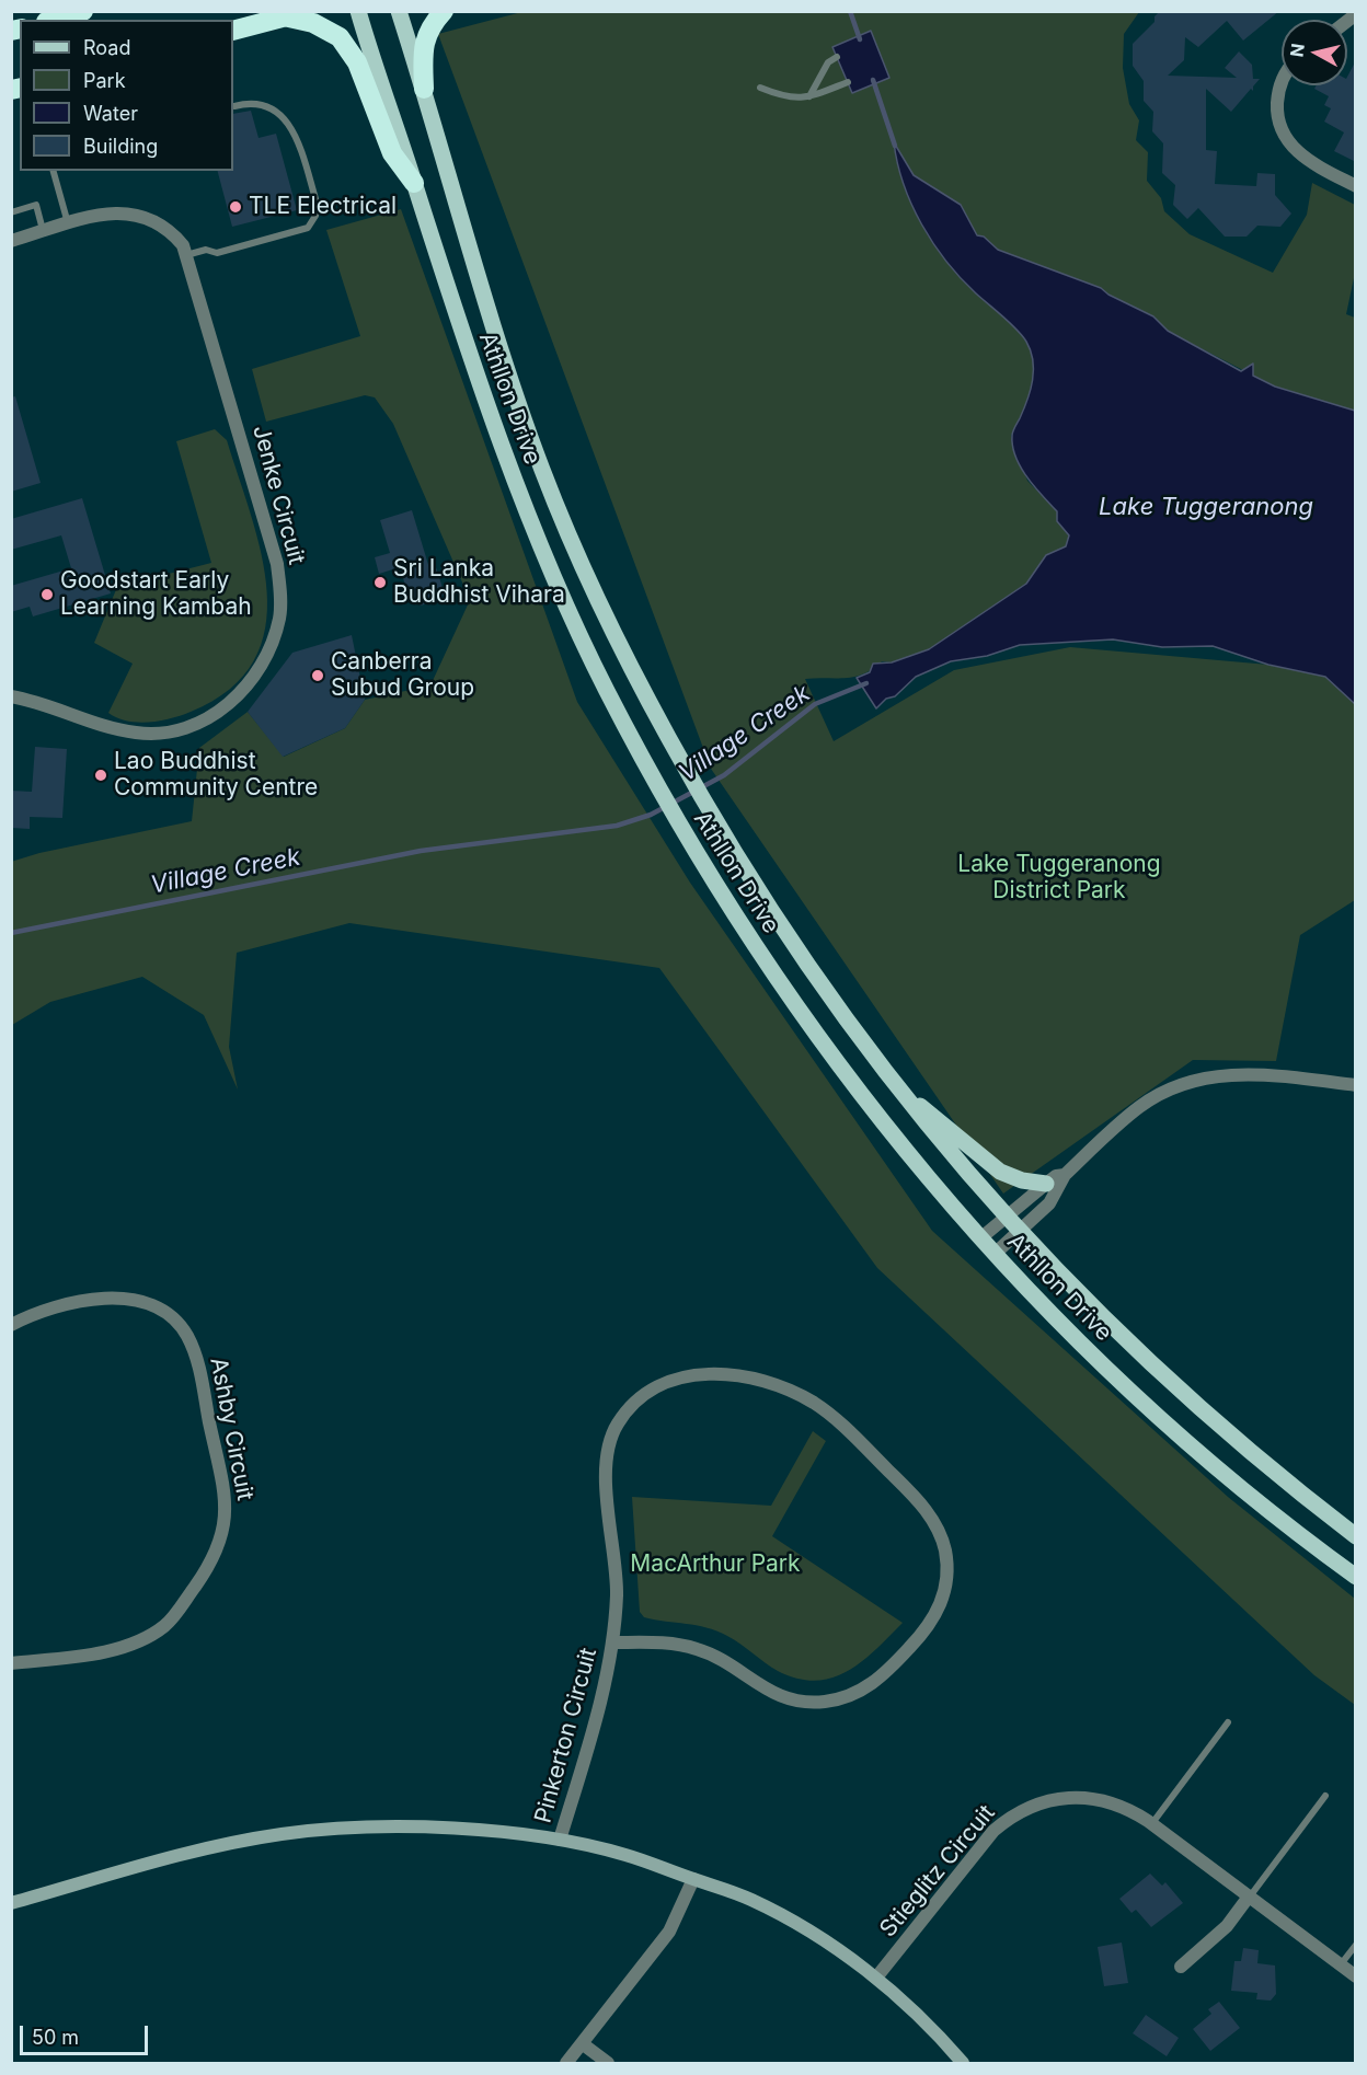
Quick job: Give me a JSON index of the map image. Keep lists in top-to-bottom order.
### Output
{
  "streets": {
    "main road": ["Athllon Drive"],
    "street": [
      "Jenke Circuit",
      "Ashby Circuit",
      "Pinkerton Circuit",
      "Stieglitz Circuit"
    ]
  },
  "water": ["Lake Tuggeranong", "Village Creek"],
  "parks": ["Lake Tuggeranong District Park", "MacArthur Park"],
  "places": [
    "TLE Electrical",
    "Sri Lanka Buddhist Vihara",
    "Goodstart Early Learning Kambah",
    "Canberra Subud Group",
    "Lao Buddhist Community Centre"
  ],
  "legend": [
    "Road",
    "Park",
    "Water",
    "Building"
  ],
  "scale_bar": "50 m",
  "north": "left"
}
